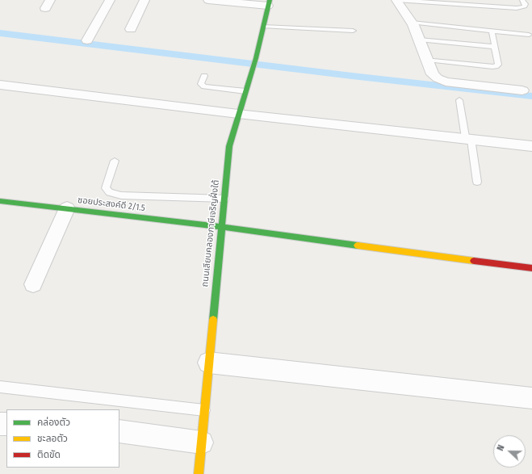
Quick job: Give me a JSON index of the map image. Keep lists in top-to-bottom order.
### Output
{
  "streets": {
    "street": ["ซอยประสงค์ดี 2/1.5", "ถนนเลียบคลองภาษีเจริญฝั่งใต้"]
  },
  "crossings": [
    ["ซอยประสงค์ดี 2/1.5", "ถนนเลียบคลองภาษีเจริญฝั่งใต้"]
  ],
  "legend": ["คล่องตัว", "ชะลอตัว", "ติดขัด"],
  "north": "left"
}
